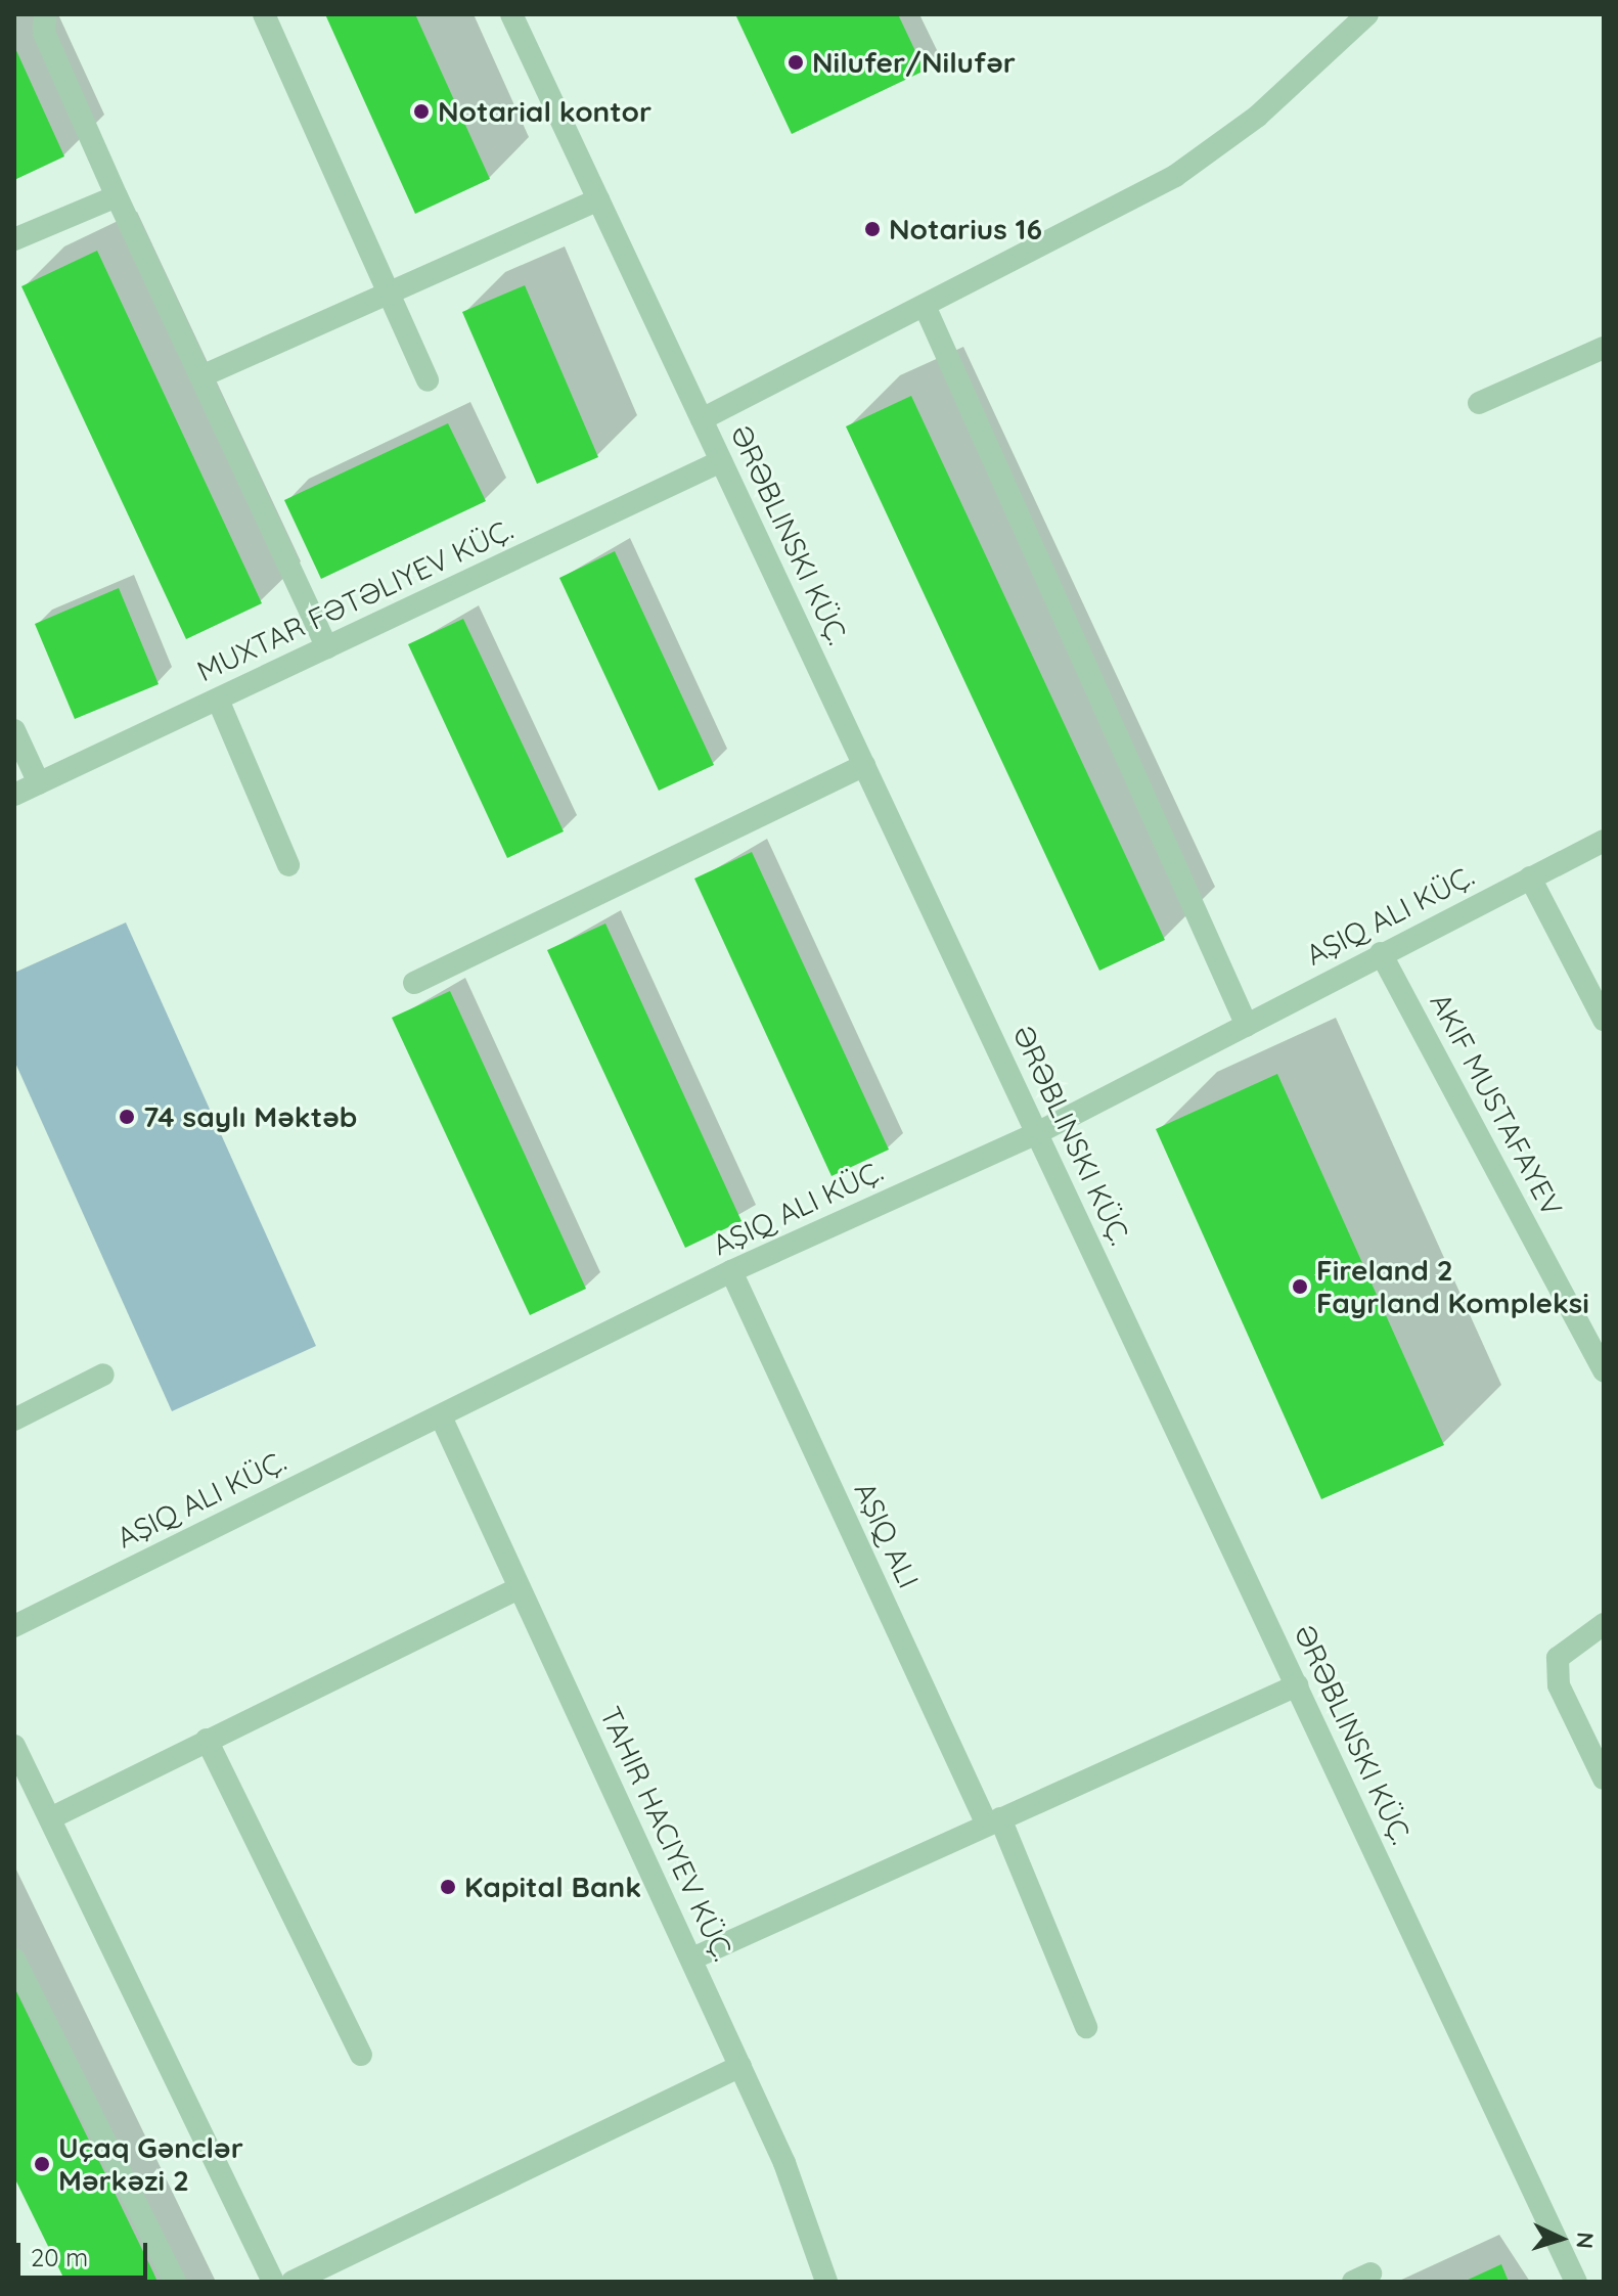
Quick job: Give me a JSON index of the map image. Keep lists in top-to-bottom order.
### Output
{
  "streets": {
    "street": ["ƏRƏBLINSKI KÜÇ.", "MUXTAR FƏTƏLIYEV KÜÇ.", "AKIF MUSTAFAYEV"]
  },
  "crossings": [
    ["ƏRƏBLINSKI KÜÇ.", "MUXTAR FƏTƏLIYEV KÜÇ."]
  ],
  "places": [
    "Nilufer/Nilufər",
    "Notarial kontor",
    "Notarius 16",
    "74 saylı Məktəb",
    "Fireland 2 Fayrland Kompleksi",
    "Kapital Bank",
    "Uçaq Gənclər Mərkəzi 2"
  ],
  "scale_bar": "20 m",
  "north": "right"
}
